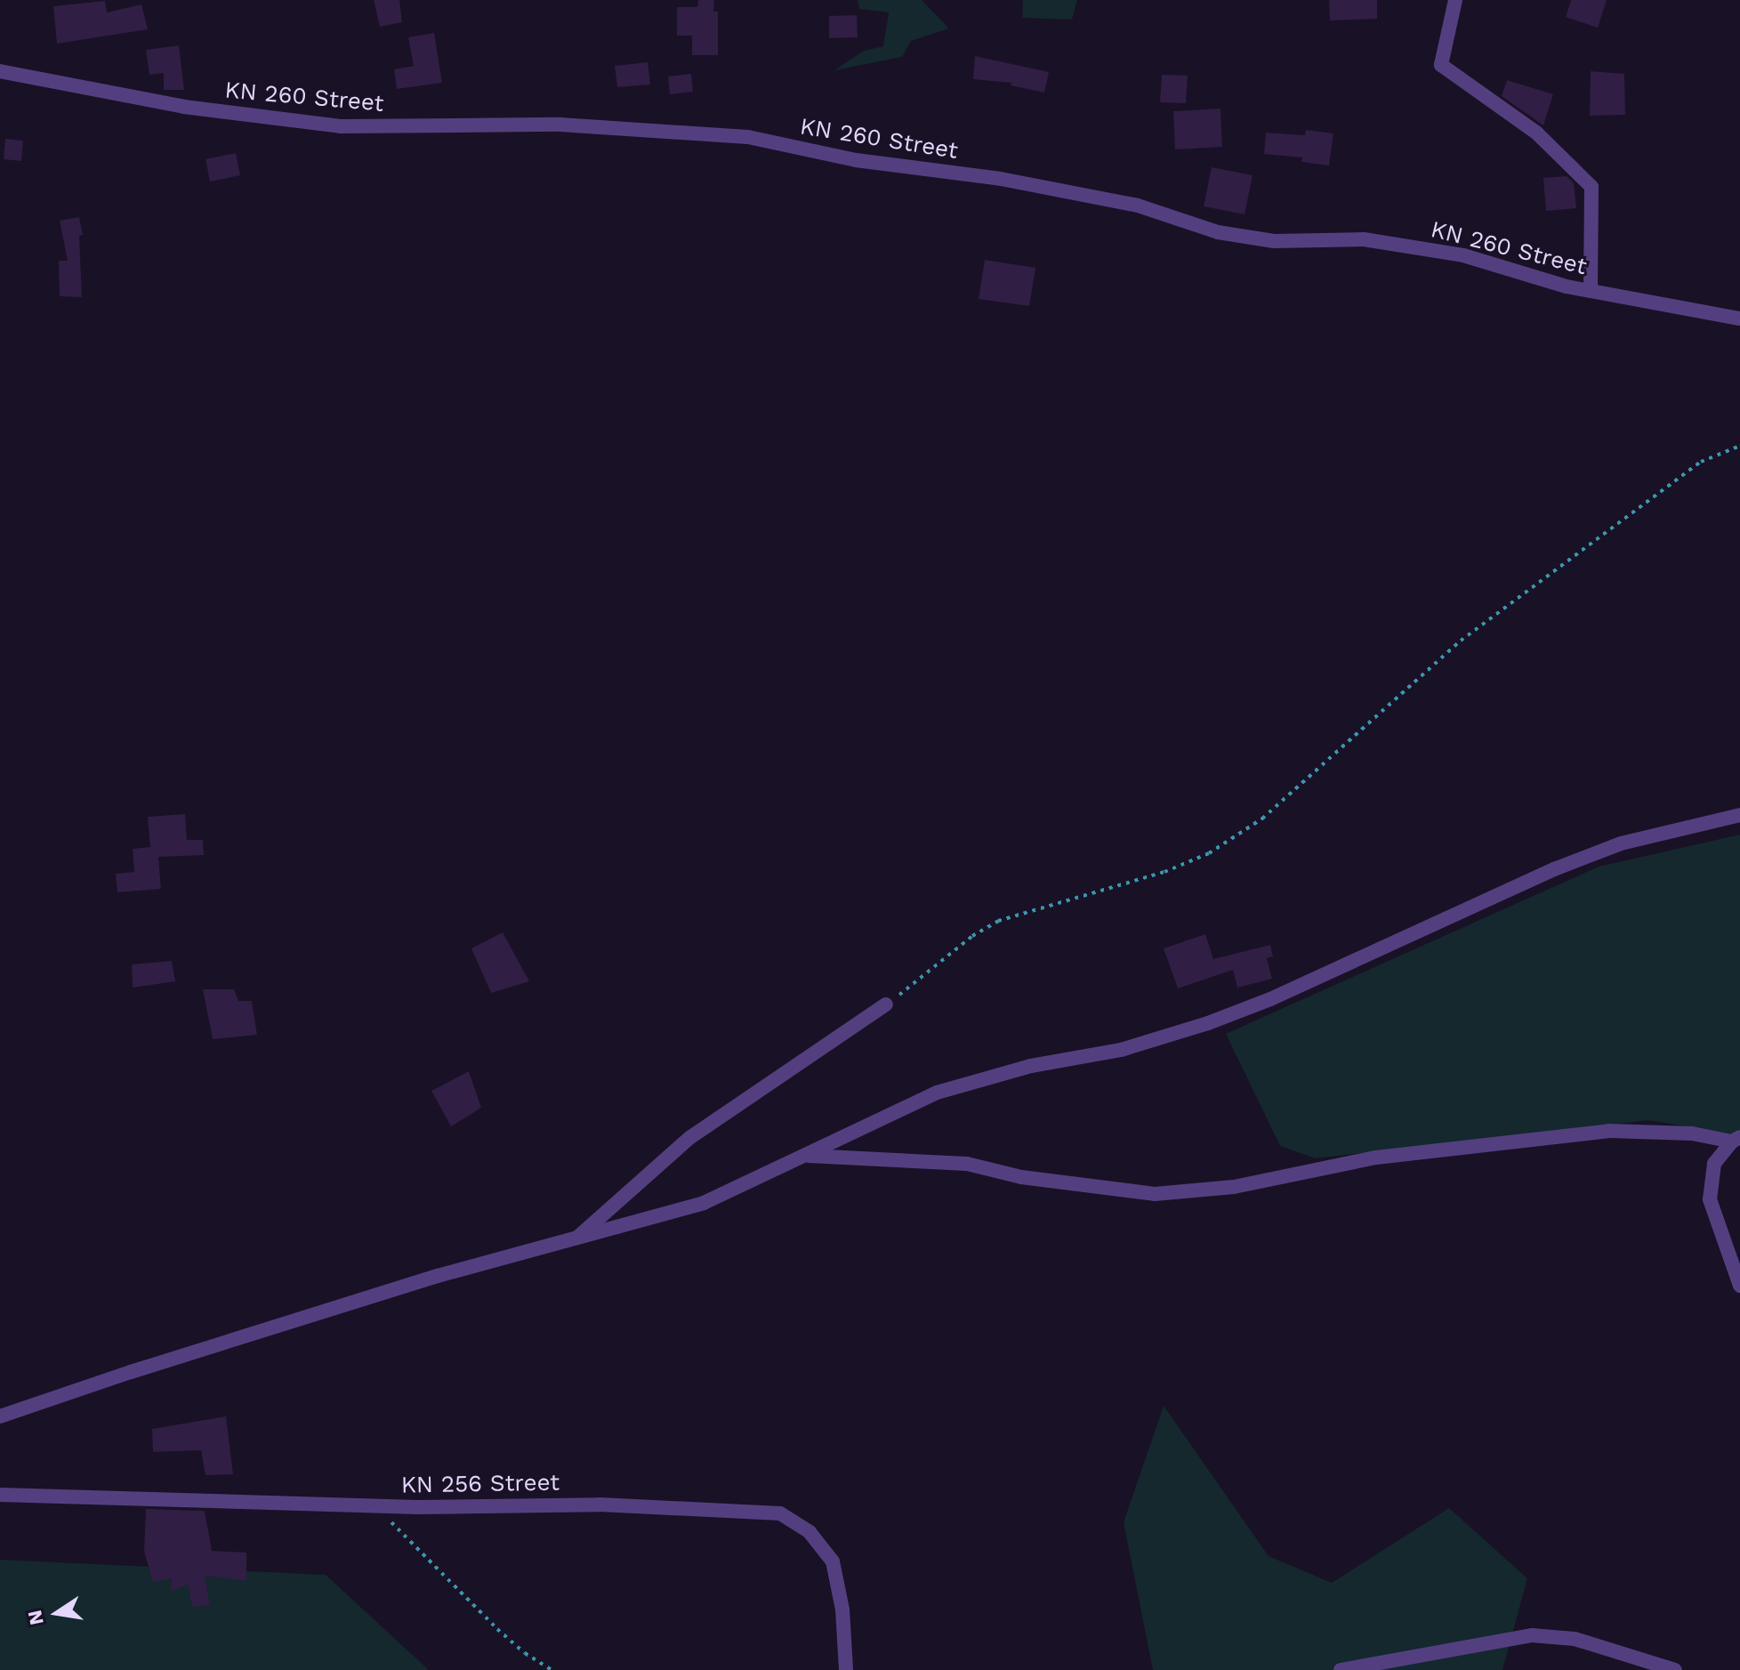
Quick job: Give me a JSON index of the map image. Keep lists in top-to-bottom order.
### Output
{
  "streets": {
    "street": ["KN 260 Street", "KN 256 Street"]
  },
  "north": "left"
}
